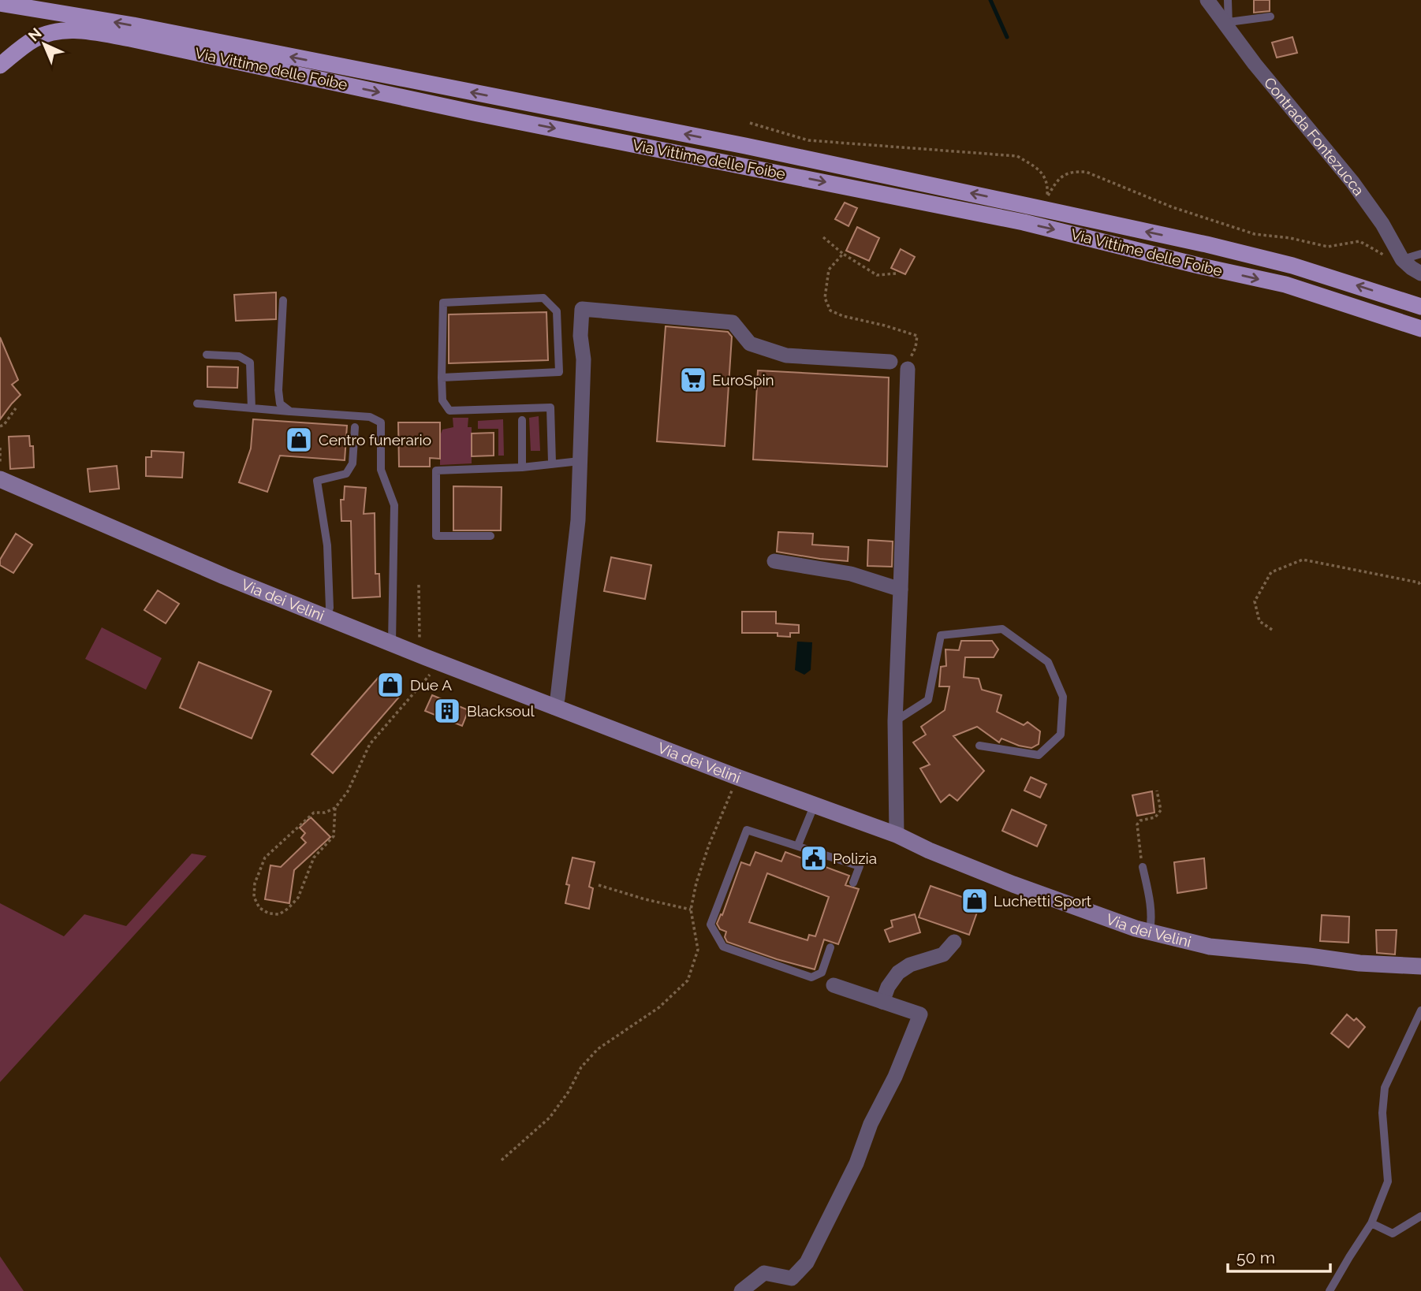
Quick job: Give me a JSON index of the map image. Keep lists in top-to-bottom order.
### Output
{
  "streets": {
    "main road": ["Via Vittime delle Foibe"],
    "street": ["Contrada Fontezucca", "Via dei Velini"]
  },
  "places": {
    "supermarket": ["EuroSpin"],
    "shop": ["Centro funerario", "Due A", "Luchetti Sport"],
    "building": ["Blacksoul"],
    "public building": ["Polizia"]
  },
  "scale_bar": "50 m",
  "north": "top left"
}
